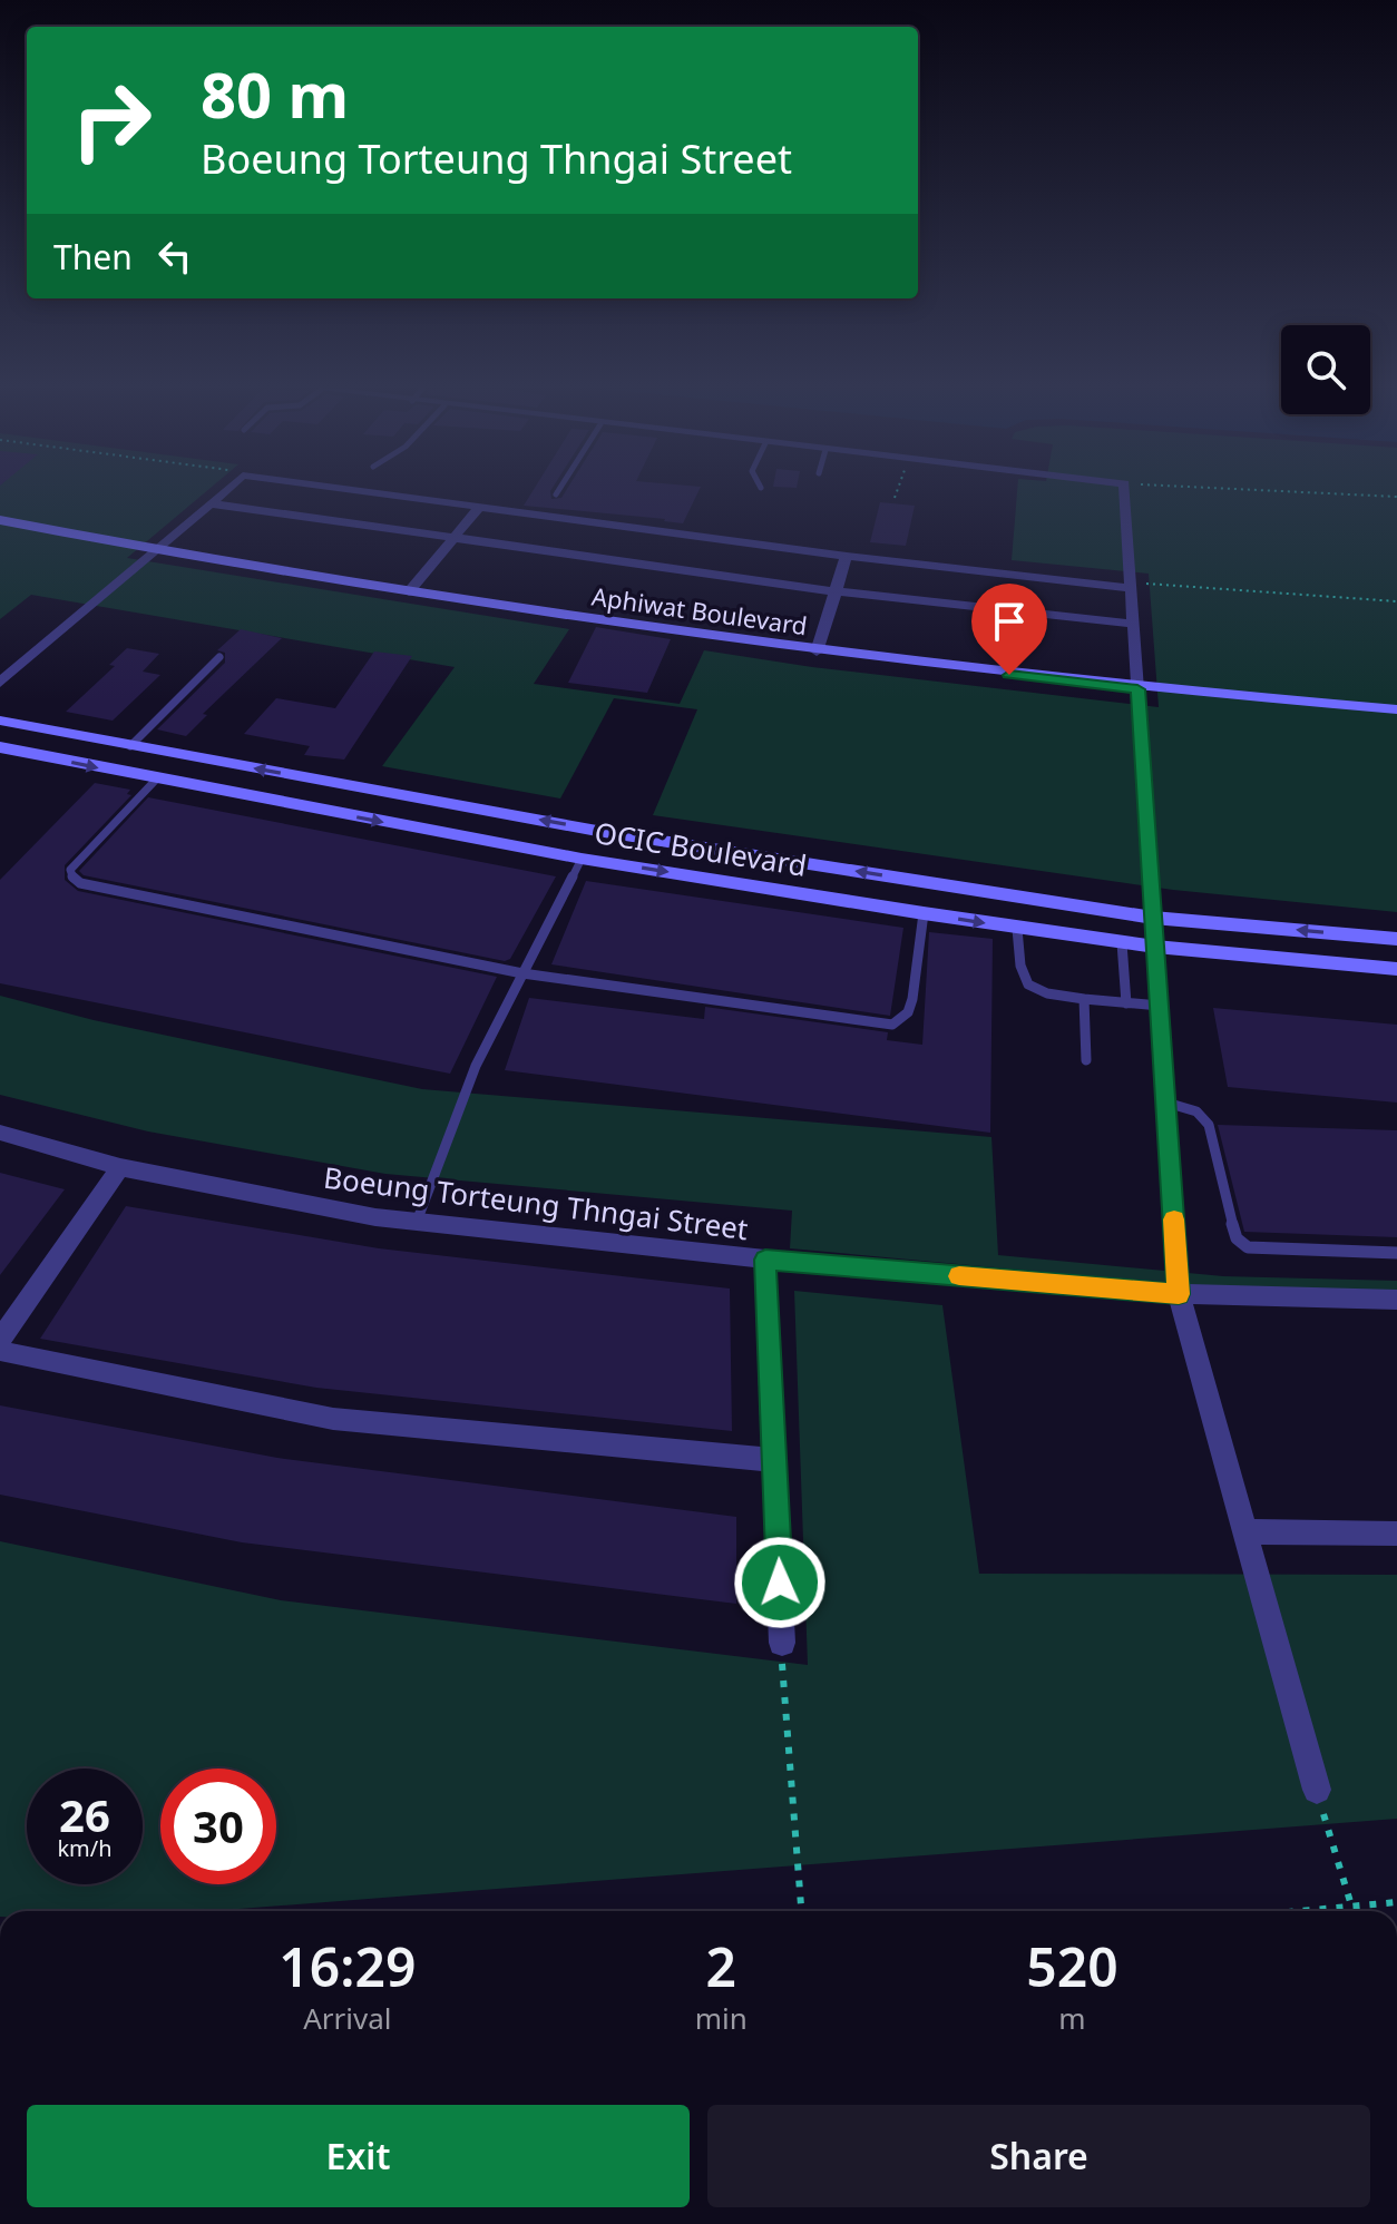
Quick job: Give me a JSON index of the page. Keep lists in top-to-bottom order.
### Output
{
  "streets": {
    "street": ["Aphiwat Boulevard", "OCIC Boulevard", "Boeung Torteung Thngai Street"]
  },
  "page": {
    "turn": ["80 m", "Boeung Torteung Thngai Street"],
    "then": "Then",
    "speed": "26 km/h",
    "limit": "30",
    "eta": [
      "16:29",
      "Arrival",
      "2",
      "min",
      "520",
      "m"
    ],
    "buttons": ["Exit", "Share"]
  }
}
